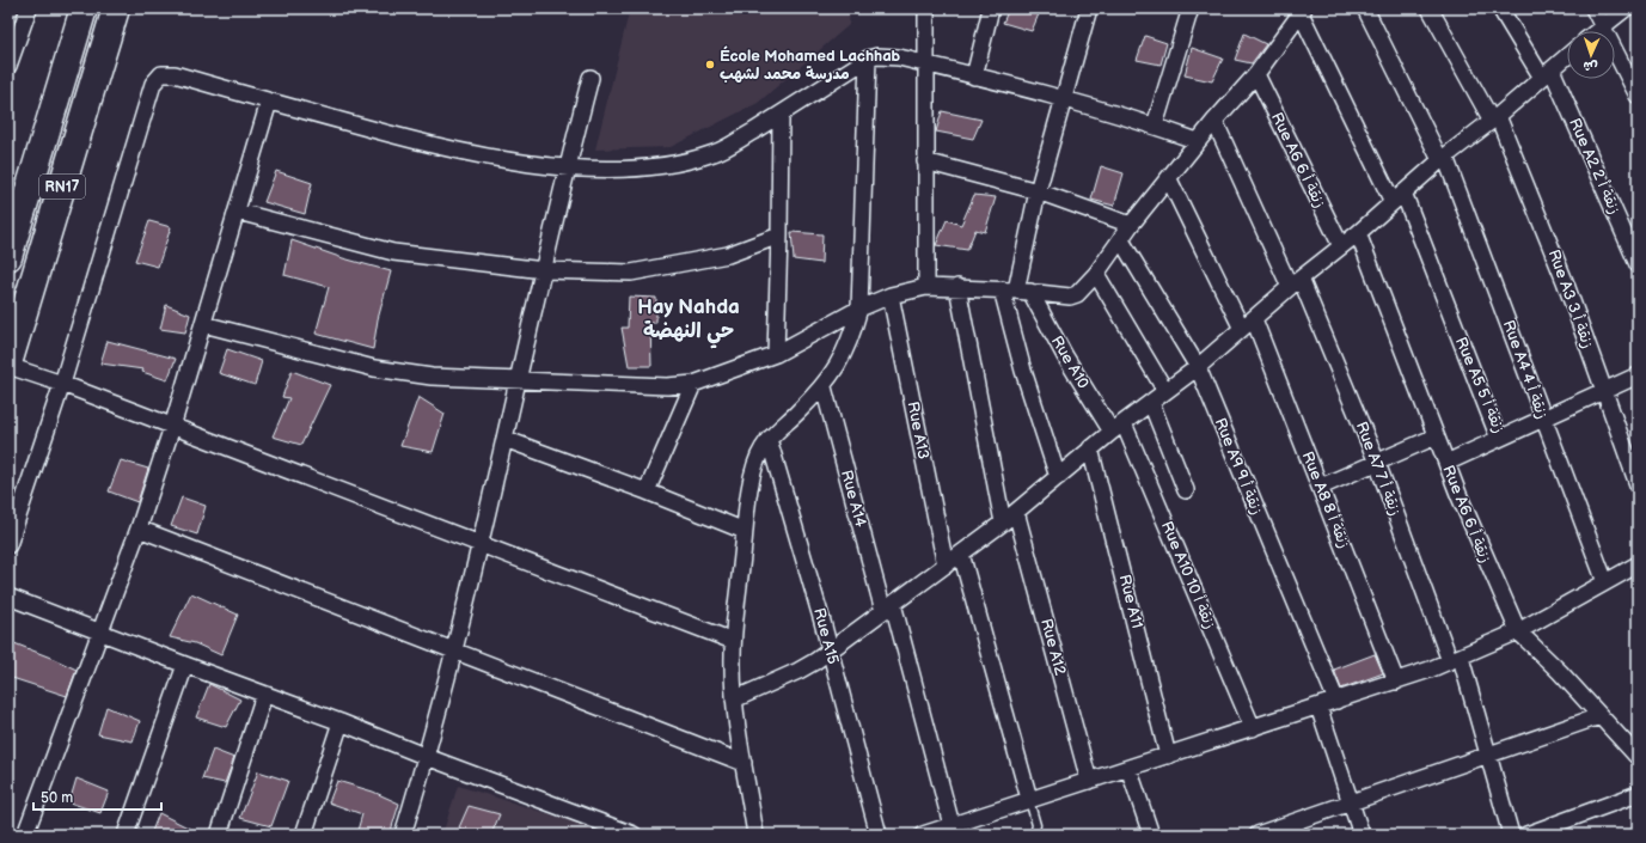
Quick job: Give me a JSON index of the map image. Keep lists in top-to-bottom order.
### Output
{
  "streets": {
    "highway": ["RN17"],
    "street": [
      "Rue A6 زنقة أ 6",
      "Rue A2 زنقة أ 2",
      "Rue A3 زنقة أ 3",
      "Rue A10",
      "Rue A4 زنقة أ 4",
      "Rue A5 زنقة أ 5",
      "Rue A13",
      "Rue A9 زنقة أ 9",
      "Rue A7 زنقة أ 7",
      "Rue A14",
      "Rue A8 زنقة أ 8",
      "Rue A10 زنقة أ 10",
      "Rue A11",
      "Rue A15",
      "Rue A12"
    ]
  },
  "crossings": [
    ["Rue A3 زنقة أ 3", "Rue A5 زنقة أ 5"],
    ["Rue A10", "Rue A10 زنقة أ 10"],
    ["Rue A4 زنقة أ 4", "Rue A5 زنقة أ 5"]
  ],
  "districts": ["Hay Nahda حي النهضة"],
  "places": ["École Mohamed Lachhab مدرسة محمد لشهب"],
  "scale_bar": "50 m",
  "north": "bottom"
}
